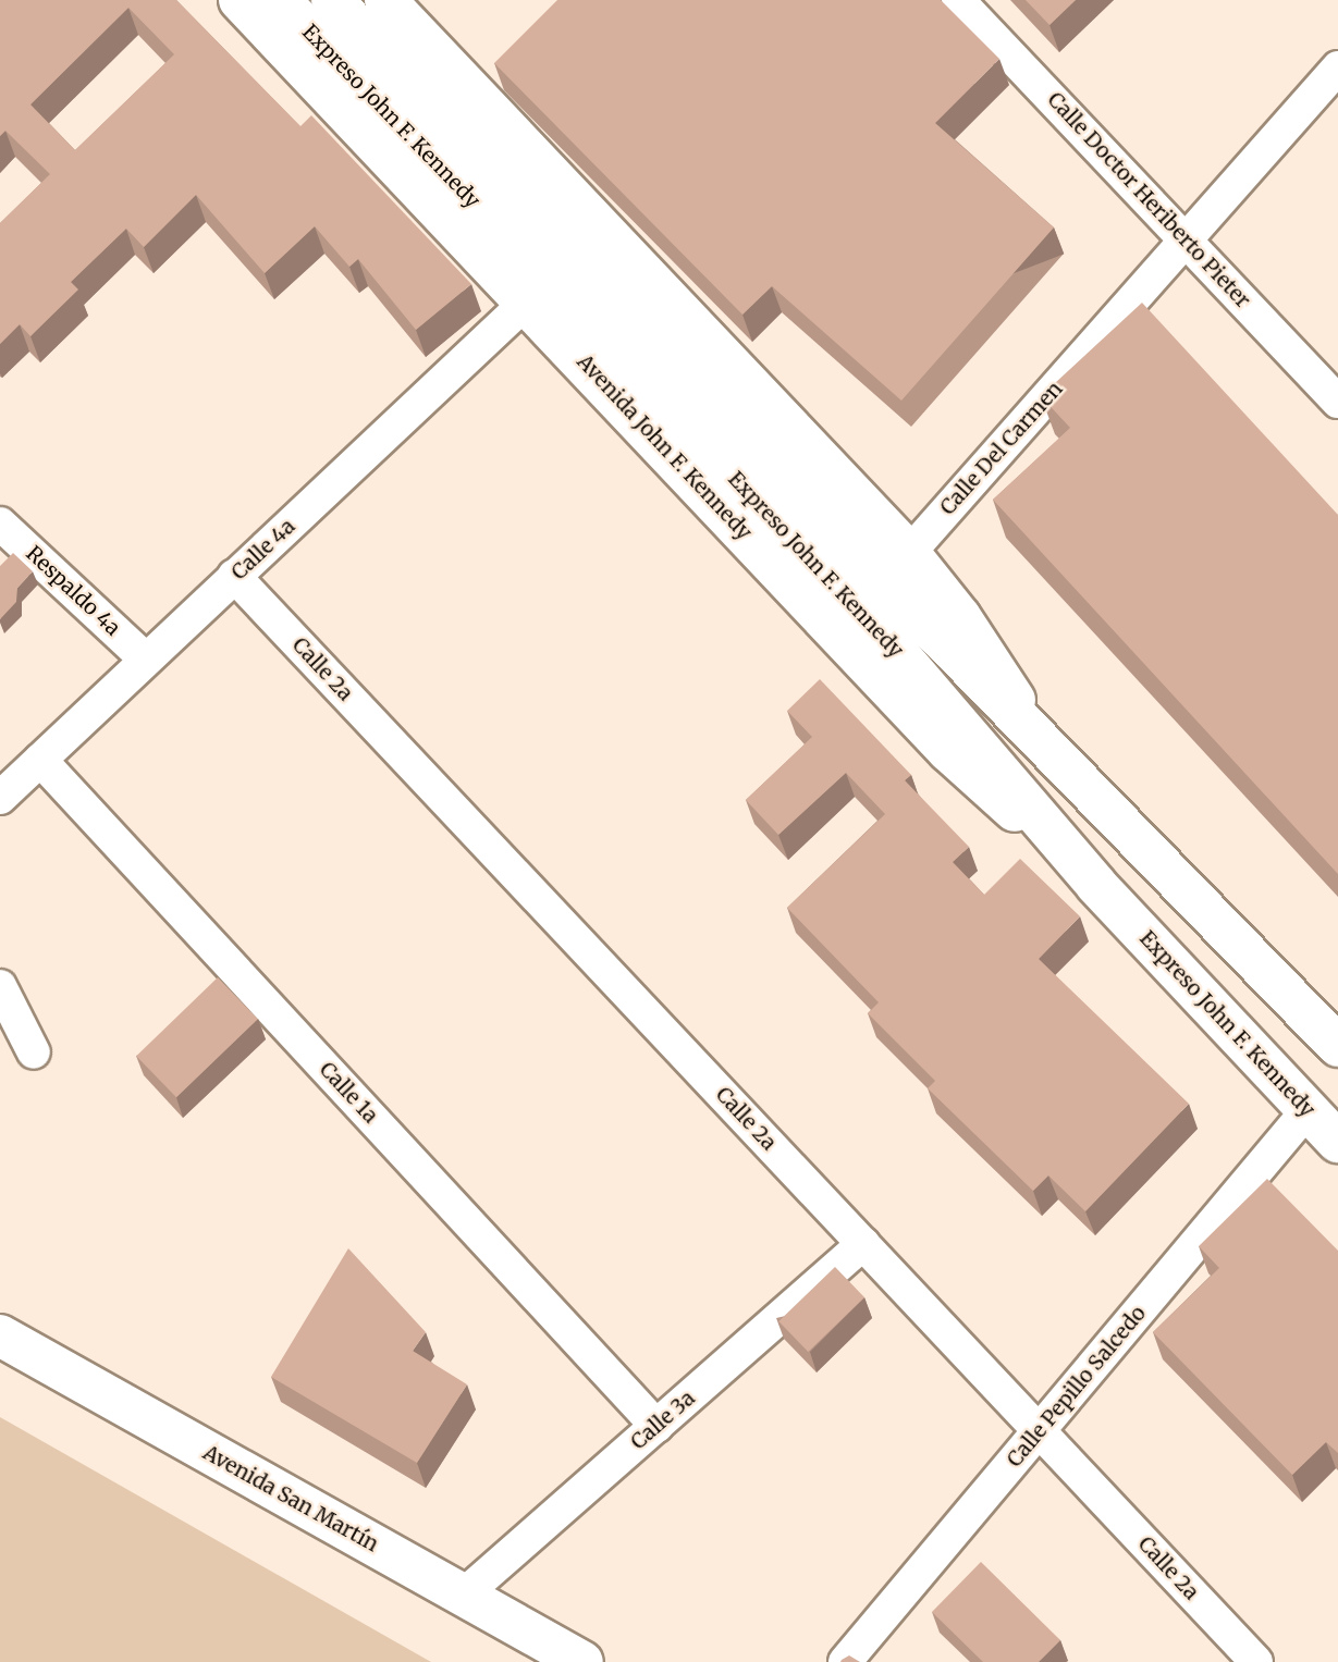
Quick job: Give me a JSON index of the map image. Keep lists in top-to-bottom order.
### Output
{
  "streets": {
    "main road": ["Expreso John F. Kennedy", "Avenida John F. Kennedy", "Avenida San Martín"],
    "street": [
      "Calle Doctor Heriberto Pieter",
      "Calle Del Carmen",
      "Calle 4a",
      "Respaldo 4a",
      "Calle 2a",
      "Calle 1a",
      "Calle Pepillo Salcedo",
      "Calle 3a"
    ]
  },
  "crossings": [
    ["Expreso John F. Kennedy", "Avenida John F. Kennedy"],
    ["Expreso John F. Kennedy", "Calle Del Carmen"],
    ["Expreso John F. Kennedy", "Calle Pepillo Salcedo"],
    ["Calle Doctor Heriberto Pieter", "Calle Del Carmen"],
    ["Avenida John F. Kennedy", "Calle 4a"],
    ["Calle 4a", "Respaldo 4a"],
    ["Calle 4a", "Calle 2a"],
    ["Calle 4a", "Calle 1a"],
    ["Calle 2a", "Calle Pepillo Salcedo"],
    ["Calle 2a", "Calle 3a"],
    ["Calle 1a", "Calle 3a"],
    ["Calle 3a", "Avenida San Martín"]
  ]
}
